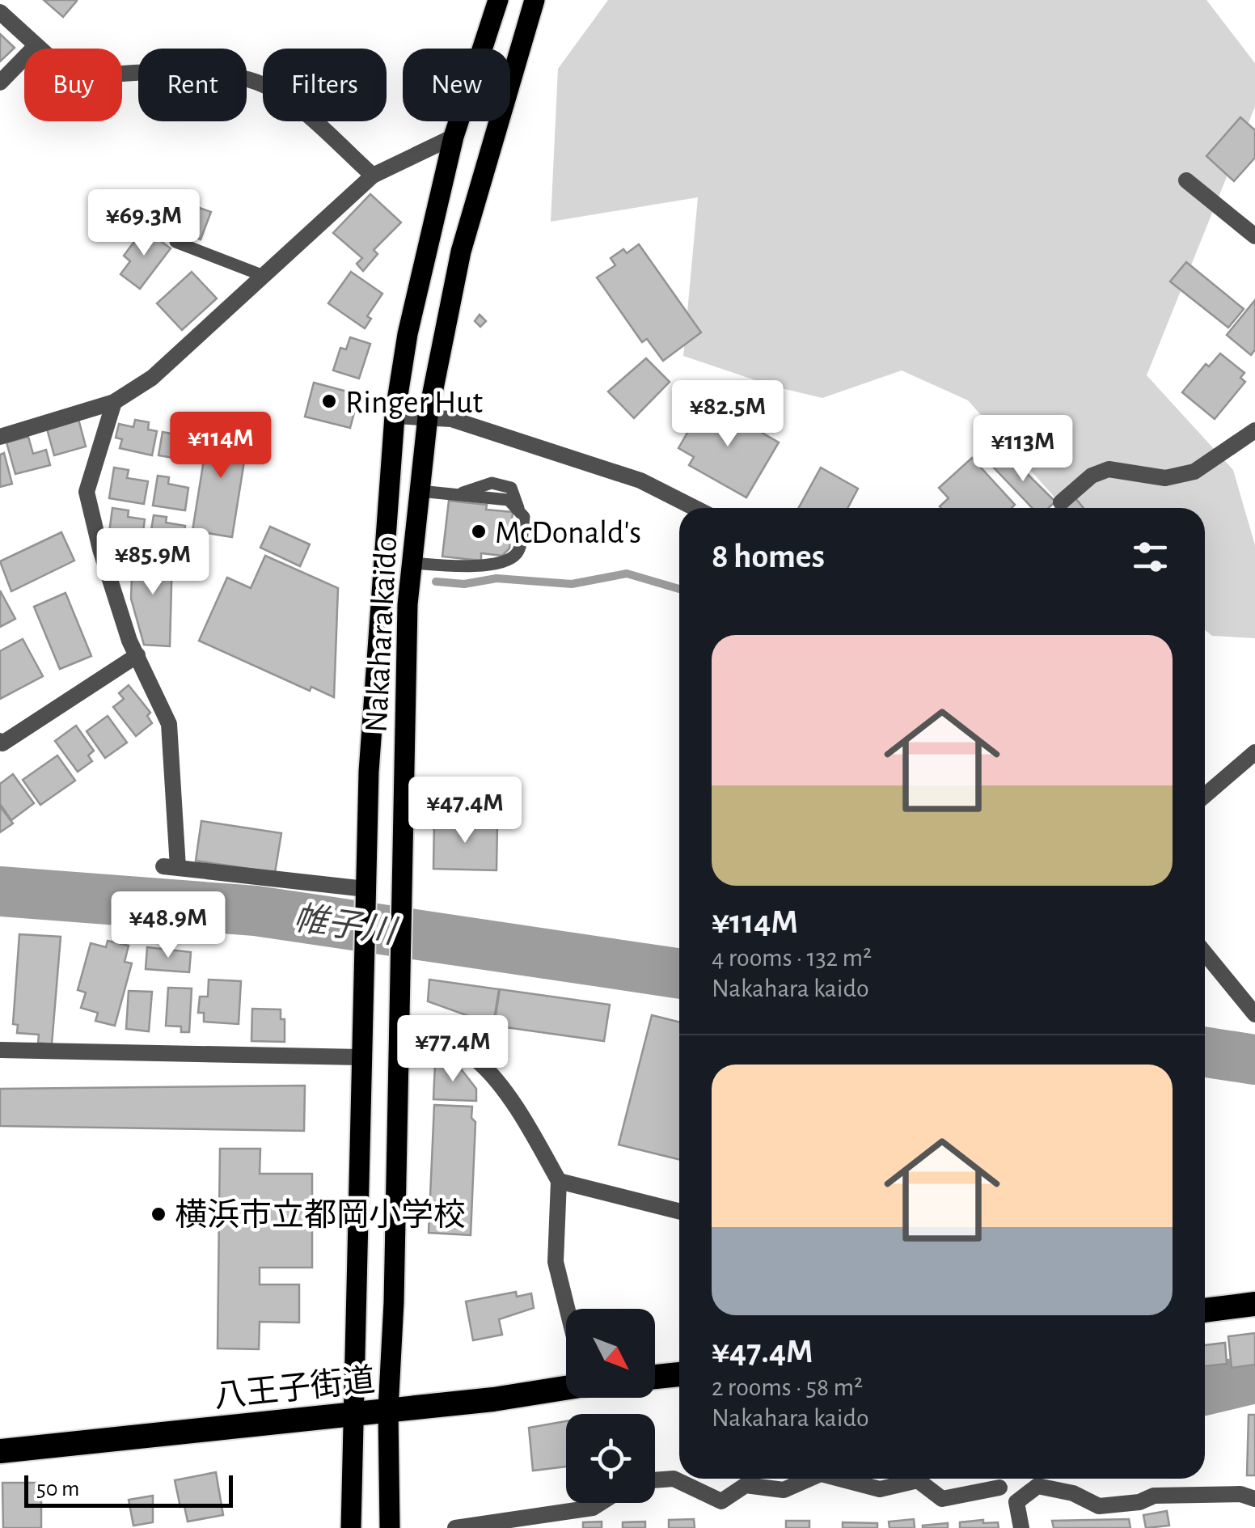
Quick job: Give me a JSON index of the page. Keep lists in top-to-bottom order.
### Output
{
  "streets": {
    "highway": ["八王子街道"],
    "main road": ["Nakahara kaido"]
  },
  "crossings": [
    ["Nakahara kaido", "八王子街道"]
  ],
  "water": ["帷子川"],
  "places": ["Ringer Hut", "McDonald's", "横浜市立都岡小学校"],
  "scale_bar": "50 m",
  "north": "bottom right",
  "page": {
    "chip": [
      "Buy",
      "Rent",
      "Filters",
      "New"
    ],
    "price": [
      "¥69.3M",
      "¥82.5M",
      "¥114M",
      "¥113M",
      "¥85.9M",
      "¥47.4M",
      "¥48.9M",
      "¥77.4M"
    ],
    "heading": "8 homes",
    "list": [
      {
        "name": "¥114M",
        "note": "4 rooms · 132 m² · Nakahara kaido"
      },
      {
        "name": "¥47.4M",
        "note": "2 rooms · 58 m² · Nakahara kaido"
      }
    ],
    "scale": "50 m"
  }
}
